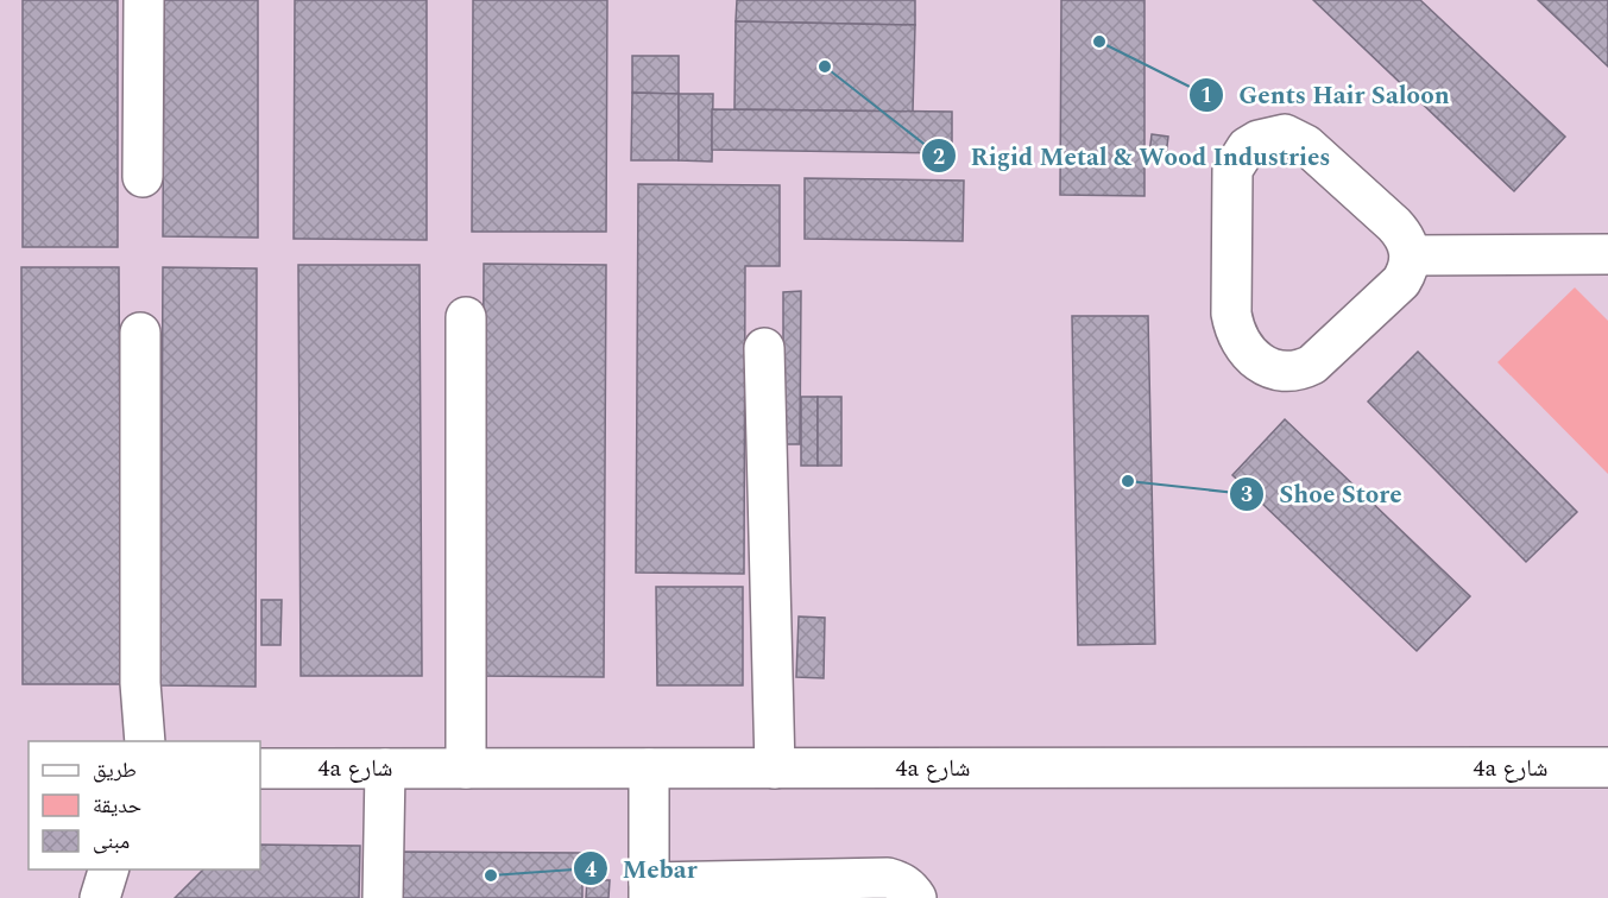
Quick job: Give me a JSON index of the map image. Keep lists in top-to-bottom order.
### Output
{
  "streets": {
    "street": ["4a شارع"]
  },
  "places": [
    "Gents Hair Saloon",
    "Rigid Metal & Wood Industries",
    "Shoe Store",
    "Mebar"
  ],
  "legend": ["طريق", "حديقة", "مبنى"]
}
